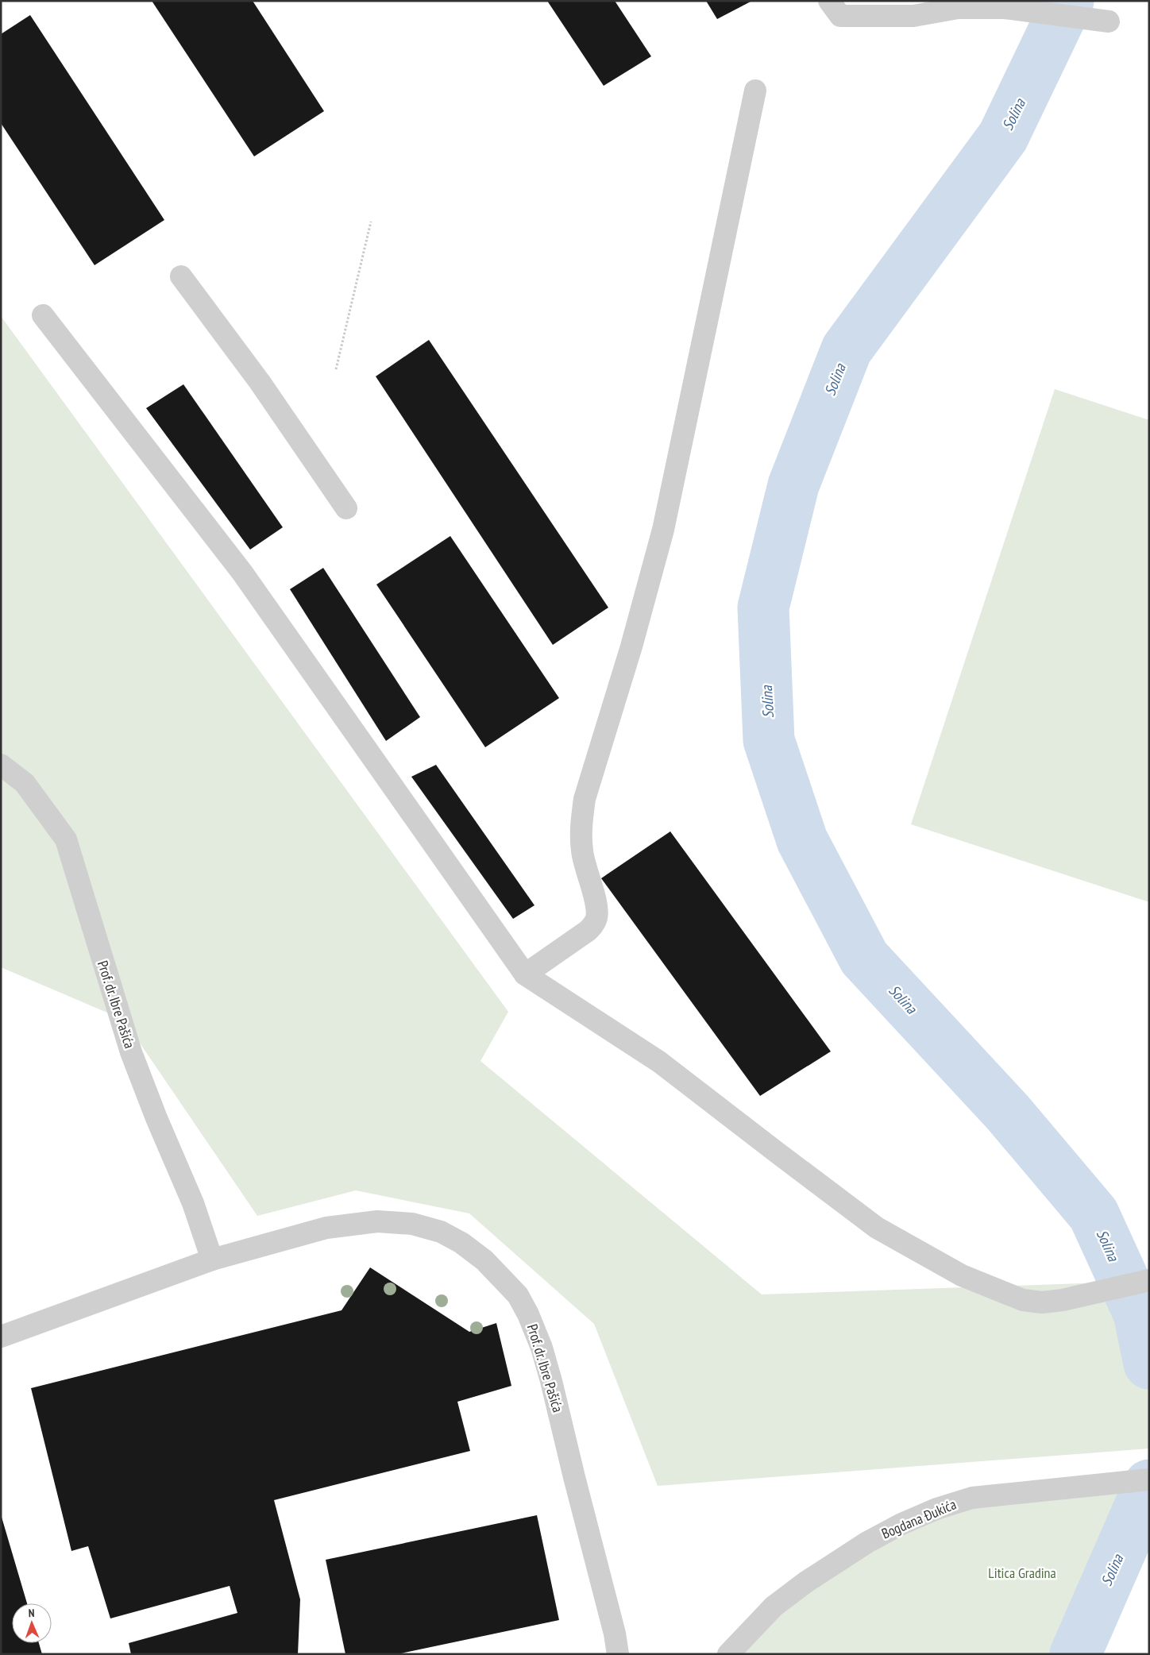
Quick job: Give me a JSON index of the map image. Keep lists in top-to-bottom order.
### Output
{
  "streets": {
    "street": ["Prof. dr. Ibre Pašića", "Bogdana Đukića"]
  },
  "water": ["Solina"],
  "parks": ["Litica Gradina"],
  "north": "top"
}
